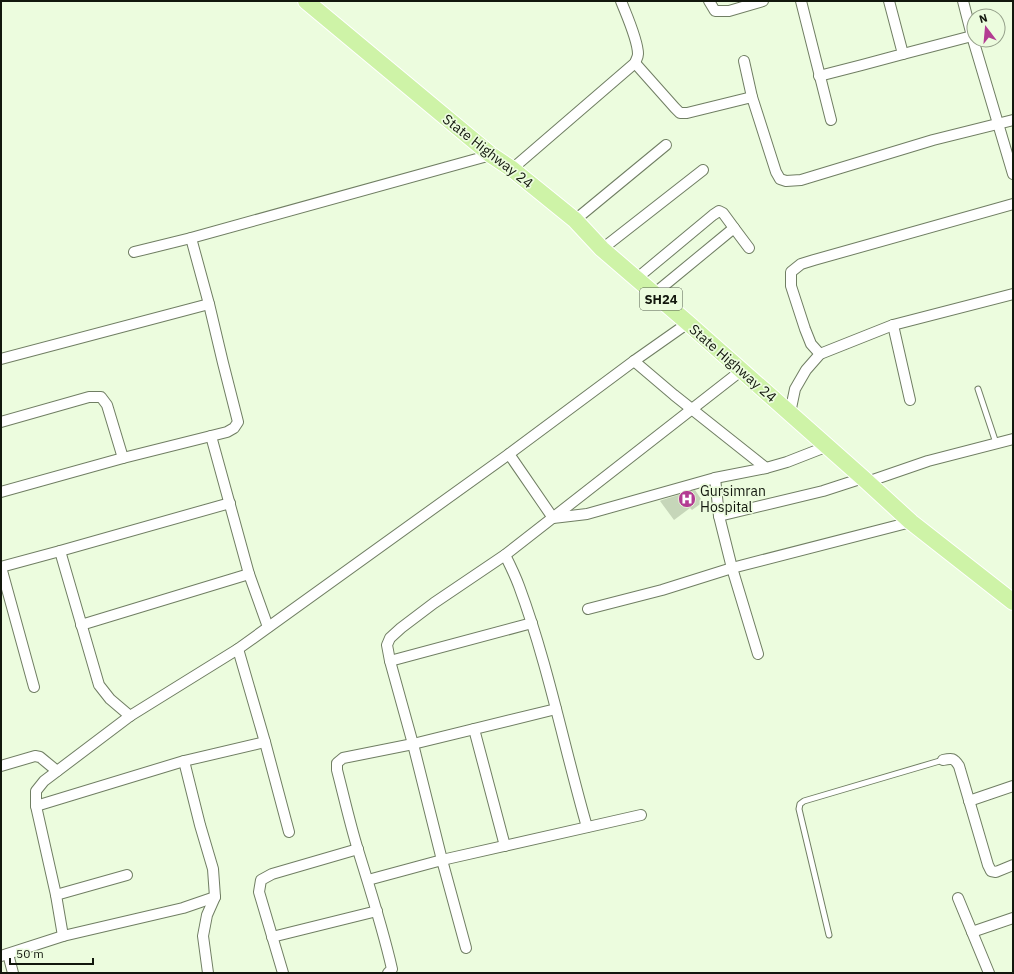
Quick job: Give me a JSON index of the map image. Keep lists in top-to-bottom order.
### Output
{
  "streets": {
    "main road": ["State Highway 24", "SH24"]
  },
  "places": {
    "hospital": ["Gursimran Hospital"]
  },
  "scale_bar": "50 m",
  "north": "top"
}
